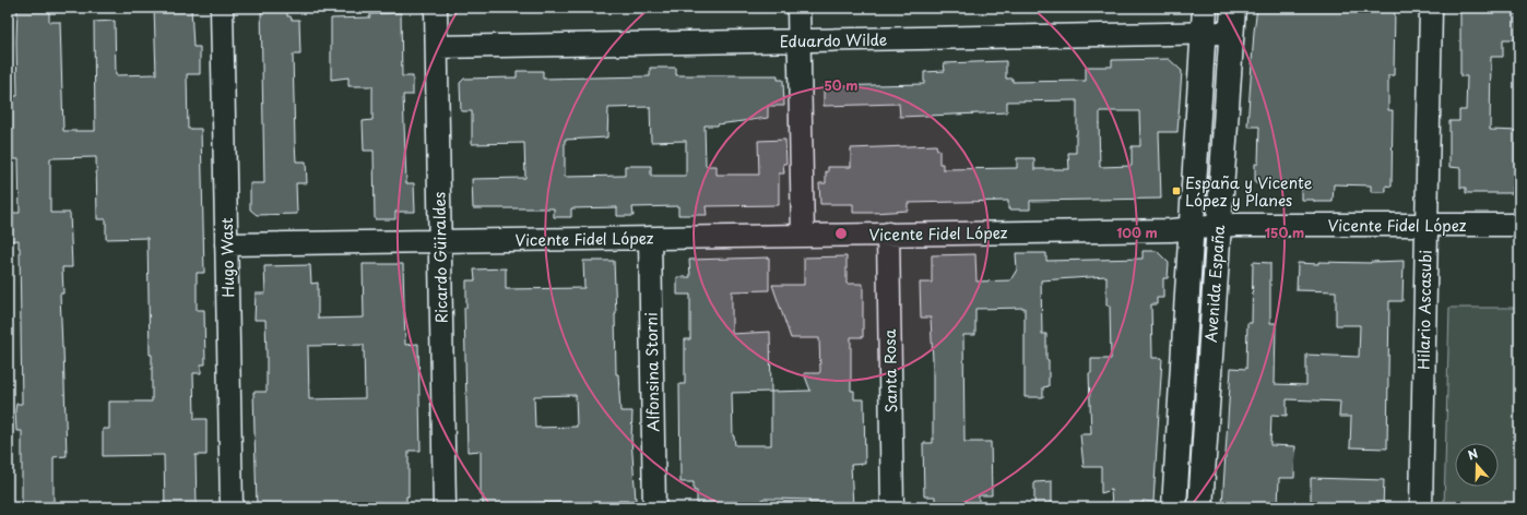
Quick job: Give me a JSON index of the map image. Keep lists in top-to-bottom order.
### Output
{
  "streets": {
    "main road": ["Avenida España"],
    "street": [
      "Eduardo Wilde",
      "Vicente Fidel López",
      "Hugo Wast",
      "Ricardo Güiraldes",
      "Hilario Ascasubi",
      "Santa Rosa",
      "Alfonsina Storni"
    ]
  },
  "crossings": [
    ["Eduardo Wilde", "Ricardo Güiraldes"],
    ["Eduardo Wilde", "Avenida España"],
    ["Vicente Fidel López", "Hugo Wast"],
    ["Vicente Fidel López", "Ricardo Güiraldes"],
    ["Vicente Fidel López", "Avenida España"],
    ["Vicente Fidel López", "Hilario Ascasubi"],
    ["Vicente Fidel López", "Santa Rosa"],
    ["Vicente Fidel López", "Alfonsina Storni"]
  ],
  "places": {
    "transit": ["España y Vicente López y Planes"]
  },
  "north": "top",
  "rings": ["50 m", "100 m", "150 m"]
}
